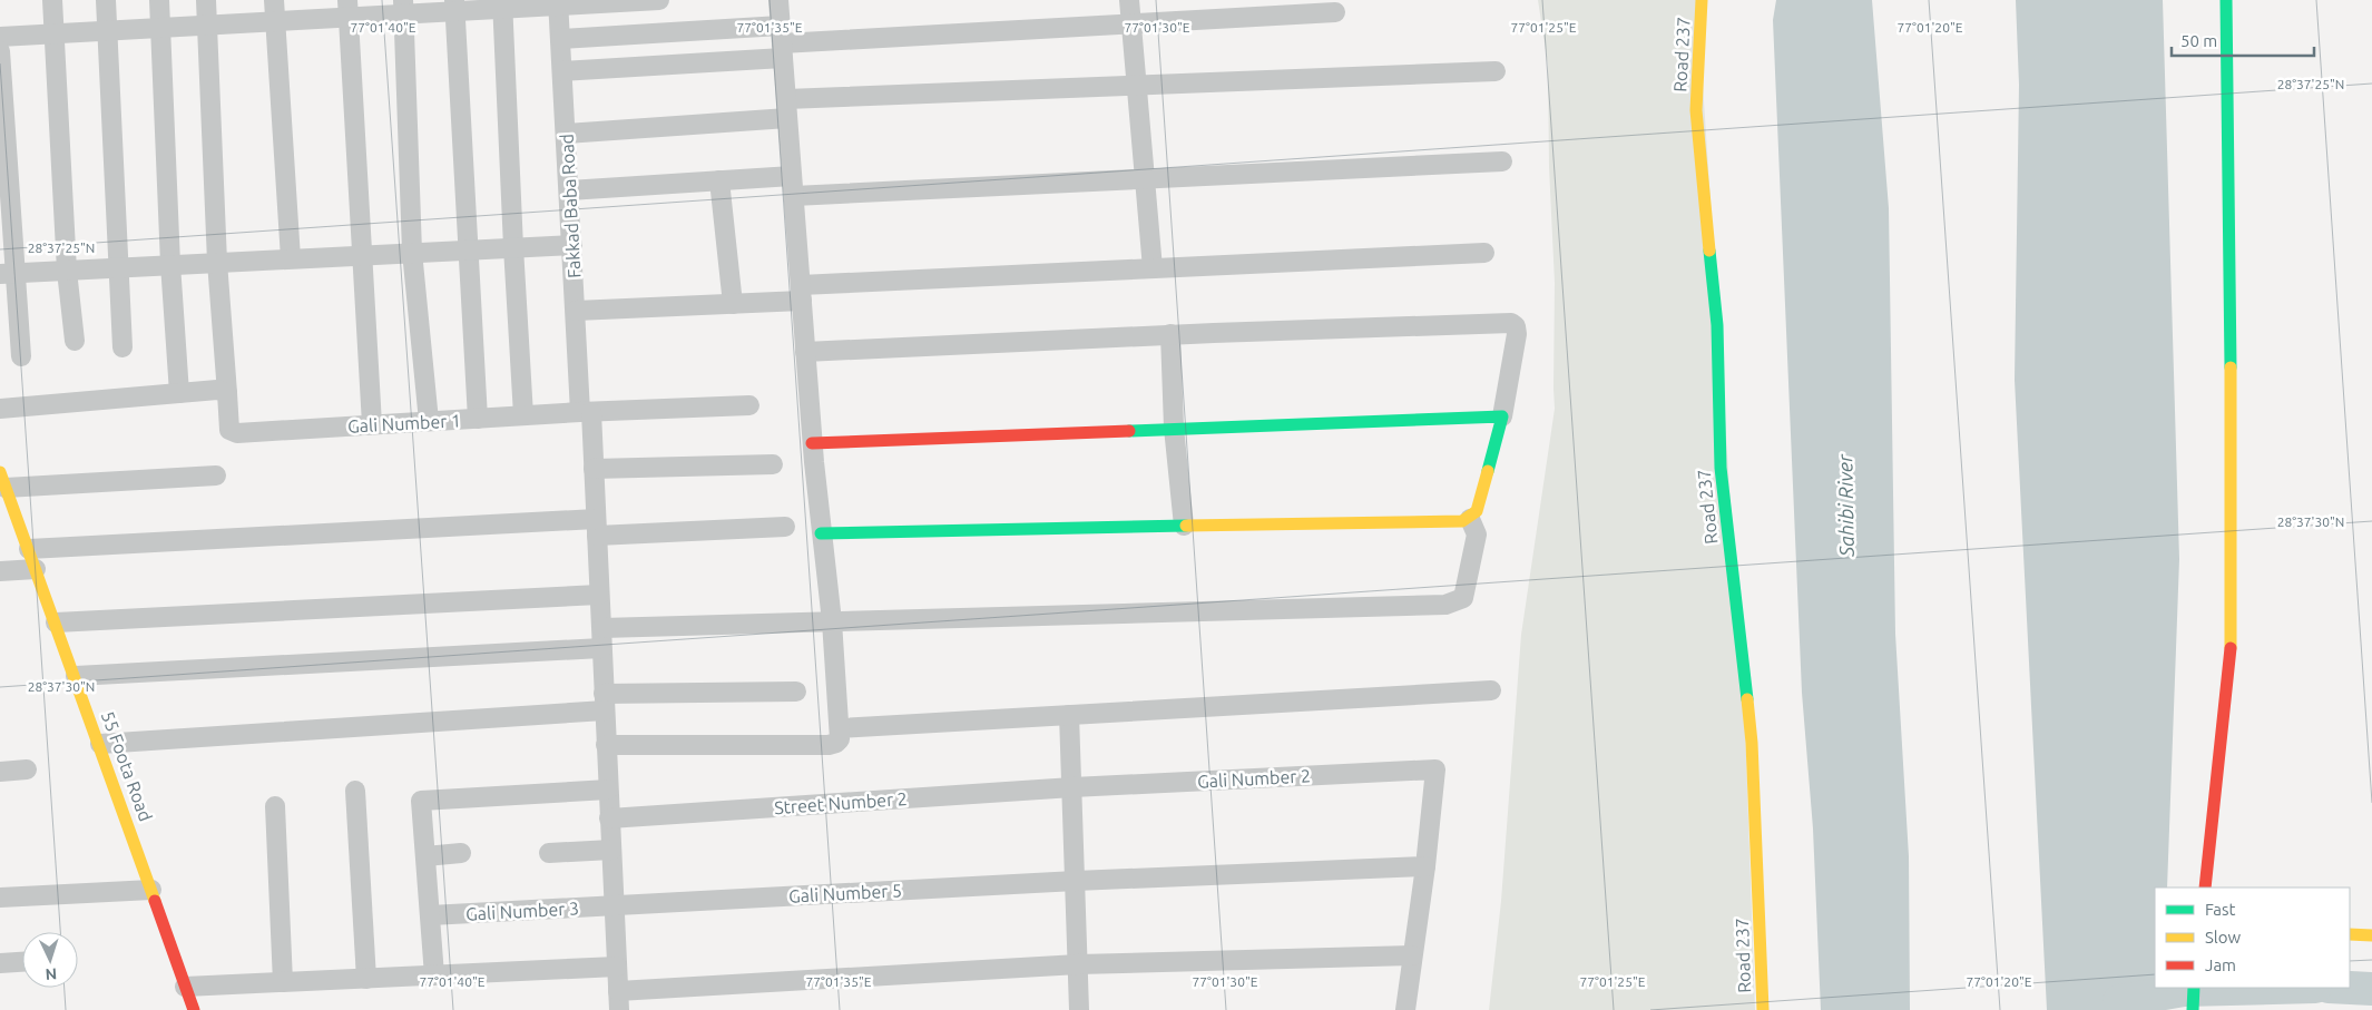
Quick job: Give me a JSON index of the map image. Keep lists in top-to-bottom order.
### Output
{
  "streets": {
    "street": [
      "Road 237",
      "Fakkad Baba Road",
      "Gali Number 1",
      "55 Foota Road",
      "Gali Number 2",
      "Street Number 2",
      "Gali Number 5",
      "Gali Number 3"
    ]
  },
  "crossings": [
    ["Fakkad Baba Road", "Gali Number 1"],
    ["Fakkad Baba Road", "Street Number 2"],
    ["Fakkad Baba Road", "Gali Number 5"],
    ["Fakkad Baba Road", "Gali Number 3"],
    ["Gali Number 2", "Street Number 2"],
    ["Gali Number 2", "Gali Number 5"],
    ["Gali Number 5", "Gali Number 3"]
  ],
  "water": ["Sahibi River"],
  "legend": ["Fast", "Slow", "Jam"],
  "scale_bar": "50 m",
  "north": "bottom",
  "coordinates": [
    "77°01'40\"E",
    "77°01'35\"E",
    "77°01'30\"E",
    "77°01'25\"E",
    "77°01'20\"E",
    "28°37'25\"N",
    "28°37'30\"N"
  ]
}
